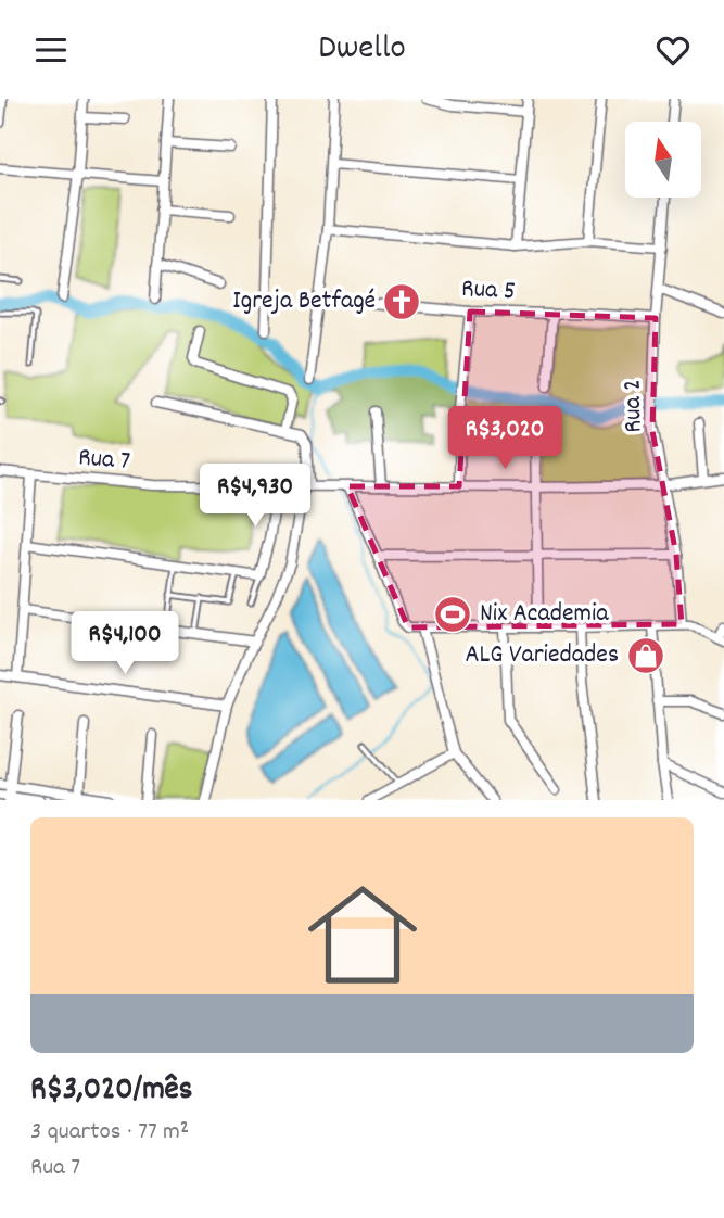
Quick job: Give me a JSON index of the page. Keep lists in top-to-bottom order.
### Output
{
  "streets": {
    "street": ["Rua 5", "Rua 2", "Rua 7"]
  },
  "crossings": [
    ["Rua 5", "Rua 2"],
    ["Rua 2", "Rua 7"]
  ],
  "places": {
    "church": ["Igreja Betfagé"],
    "sports": ["Nix Academia"],
    "shop": ["ALG Variedades"]
  },
  "north": "top",
  "page": {
    "header": "Dwello",
    "price": ["R$3,020", "R$4,930", "R$4,100"],
    "list": [
      {
        "name": "R$3,020/mês",
        "note": "3 quartos · 77 m² · Rua 7"
      }
    ]
  }
}
